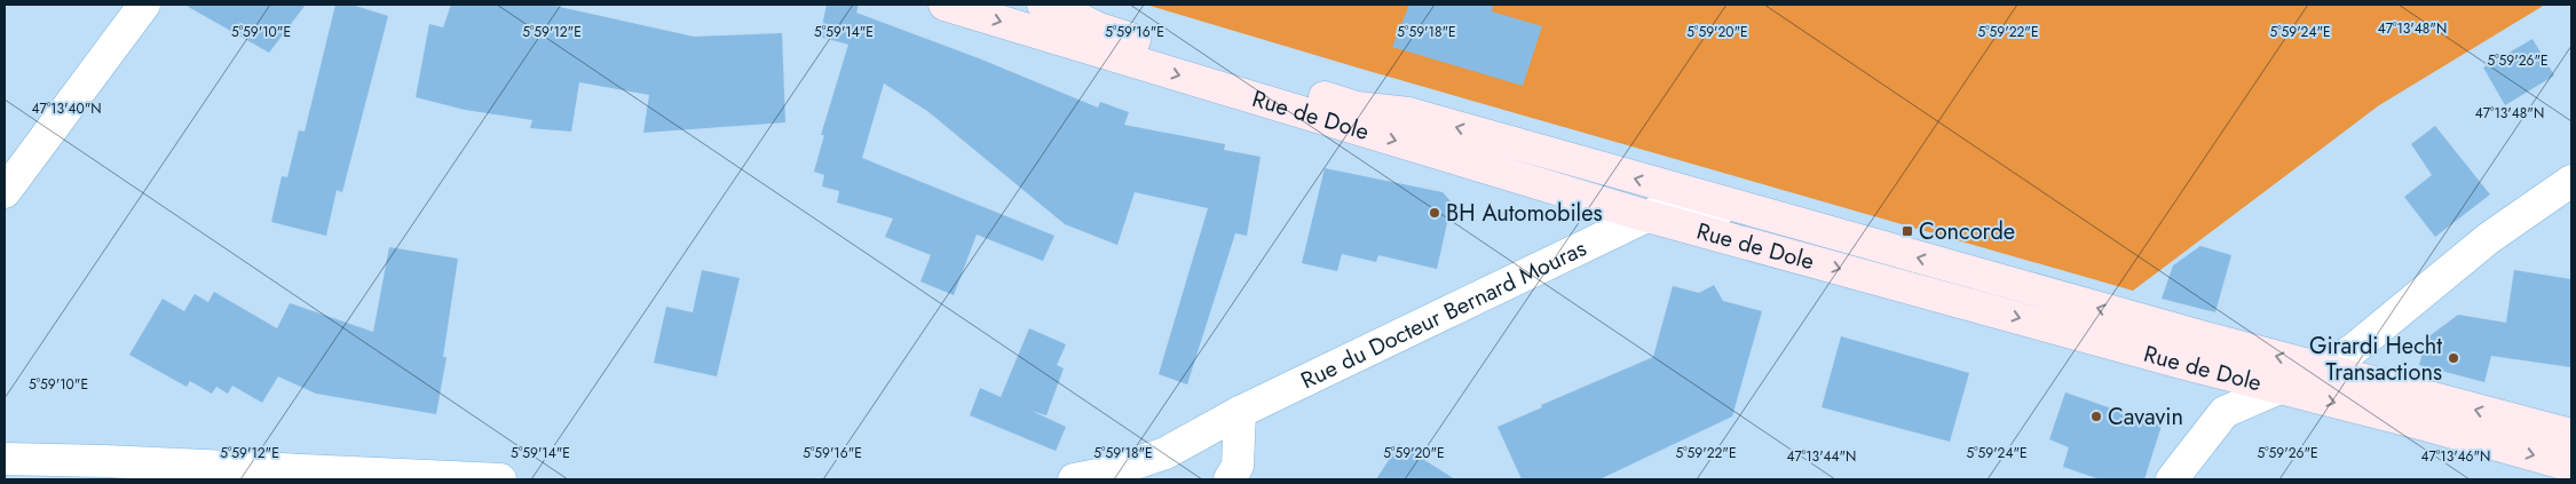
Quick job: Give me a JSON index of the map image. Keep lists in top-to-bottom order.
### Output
{
  "streets": {
    "main road": ["Rue de Dole"],
    "street": ["Rue du Docteur Bernard Mouras"]
  },
  "crossings": [
    ["Rue de Dole", "Rue du Docteur Bernard Mouras"]
  ],
  "places": {
    "other": ["BH Automobiles", "Girardi Hecht Transactions", "Cavavin"],
    "transit": ["Concorde"]
  },
  "coordinates": [
    "47°13'48\"N",
    "5°59'24\"E",
    "5°59'10\"E",
    "5°59'12\"E",
    "5°59'14\"E",
    "5°59'16\"E",
    "5°59'18\"E",
    "5°59'22\"E",
    "5°59'20\"E",
    "5°59'26\"E",
    "47°13'40\"N",
    "47°13'44\"N",
    "47°13'46\"N"
  ]
}
